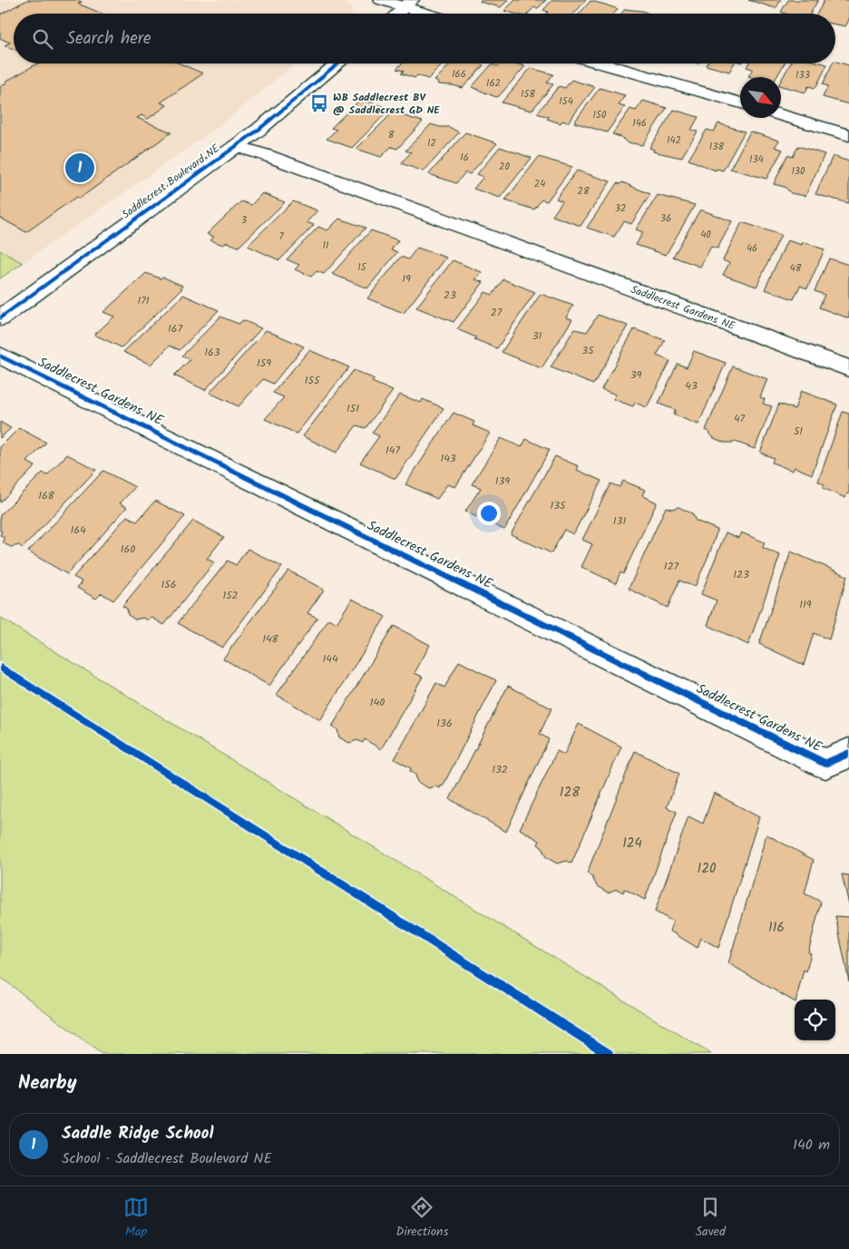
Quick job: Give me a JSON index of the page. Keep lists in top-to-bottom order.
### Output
{
  "streets": {
    "street": ["Saddlecrest Boulevard NE", "Saddlecrest Gardens NE"]
  },
  "crossings": [
    ["Saddlecrest Boulevard NE", "Saddlecrest Gardens NE"]
  ],
  "places": {
    "bus stop": ["WB Saddlecrest BV @ Saddlecrest GD NE"]
  },
  "house_numbers": [
    "166",
    "133",
    "162",
    "158",
    "154",
    "150",
    "146",
    "8",
    "142",
    "12",
    "138",
    "16",
    "134",
    "20",
    "130",
    "24",
    "28",
    "32",
    "36",
    "3",
    "40",
    "7",
    "11",
    "46",
    "15",
    "48",
    "19",
    "23",
    "171",
    "27",
    "167",
    "31",
    "35",
    "163",
    "159",
    "39",
    "155",
    "43",
    "151",
    "47",
    "51",
    "147",
    "143",
    "139",
    "168",
    "135",
    "131",
    "164",
    "160",
    "127",
    "123",
    "156",
    "152",
    "119",
    "148",
    "144",
    "140",
    "136",
    "132",
    "128",
    "124",
    "120",
    "116"
  ],
  "north": "bottom right",
  "page": {
    "search": "Search here",
    "pins": "1",
    "heading": "Nearby",
    "list": [
      {
        "mark": "1",
        "name": "Saddle Ridge School",
        "note": "School · Saddlecrest Boulevard NE",
        "value": "140 m"
      }
    ],
    "nav": ["Map", "Directions", "Saved"]
  }
}
